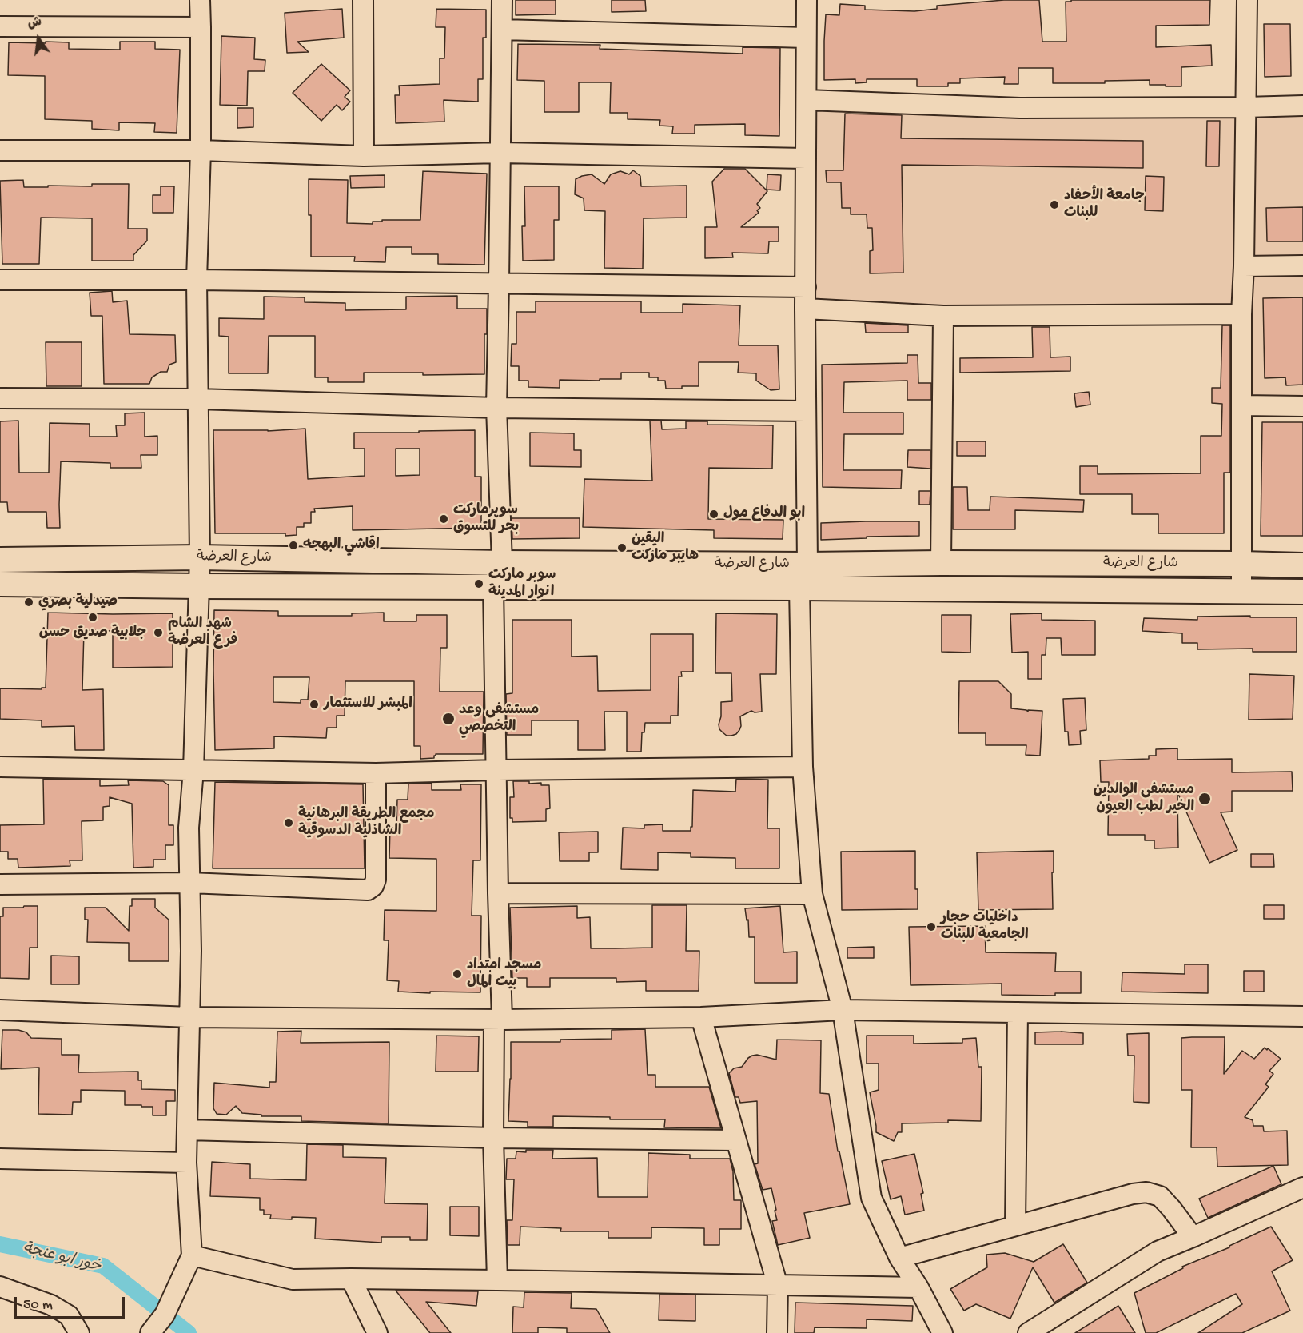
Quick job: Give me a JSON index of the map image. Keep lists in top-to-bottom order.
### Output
{
  "streets": {
    "main road": ["شارع العرضة"]
  },
  "water": ["خور ابو عنجة"],
  "places": [
    "جامعة الأحفاد للبنات",
    "ابو الدفاع مول",
    "سوپرمارکت بحر للتسوق",
    "اقاشي البهجه",
    "اليقين هايبر ماركت",
    "سوبر ماركت انوار المدينة",
    "صيدلية بصري",
    "جلابية صديق حسن",
    "شهد الشام فرع العرضة",
    "المبشر للاستثمار",
    "مستشفى وعد التخصصي",
    "مستشفى الوالدين الخير لطب العيون",
    "مجمع الطريقة البرهانية الشاذلية الدسوقية",
    "داخليات حجار الجامعية للبنات",
    "مسجد امتداد بيت المال"
  ],
  "scale_bar": "50 m",
  "north": "top"
}
